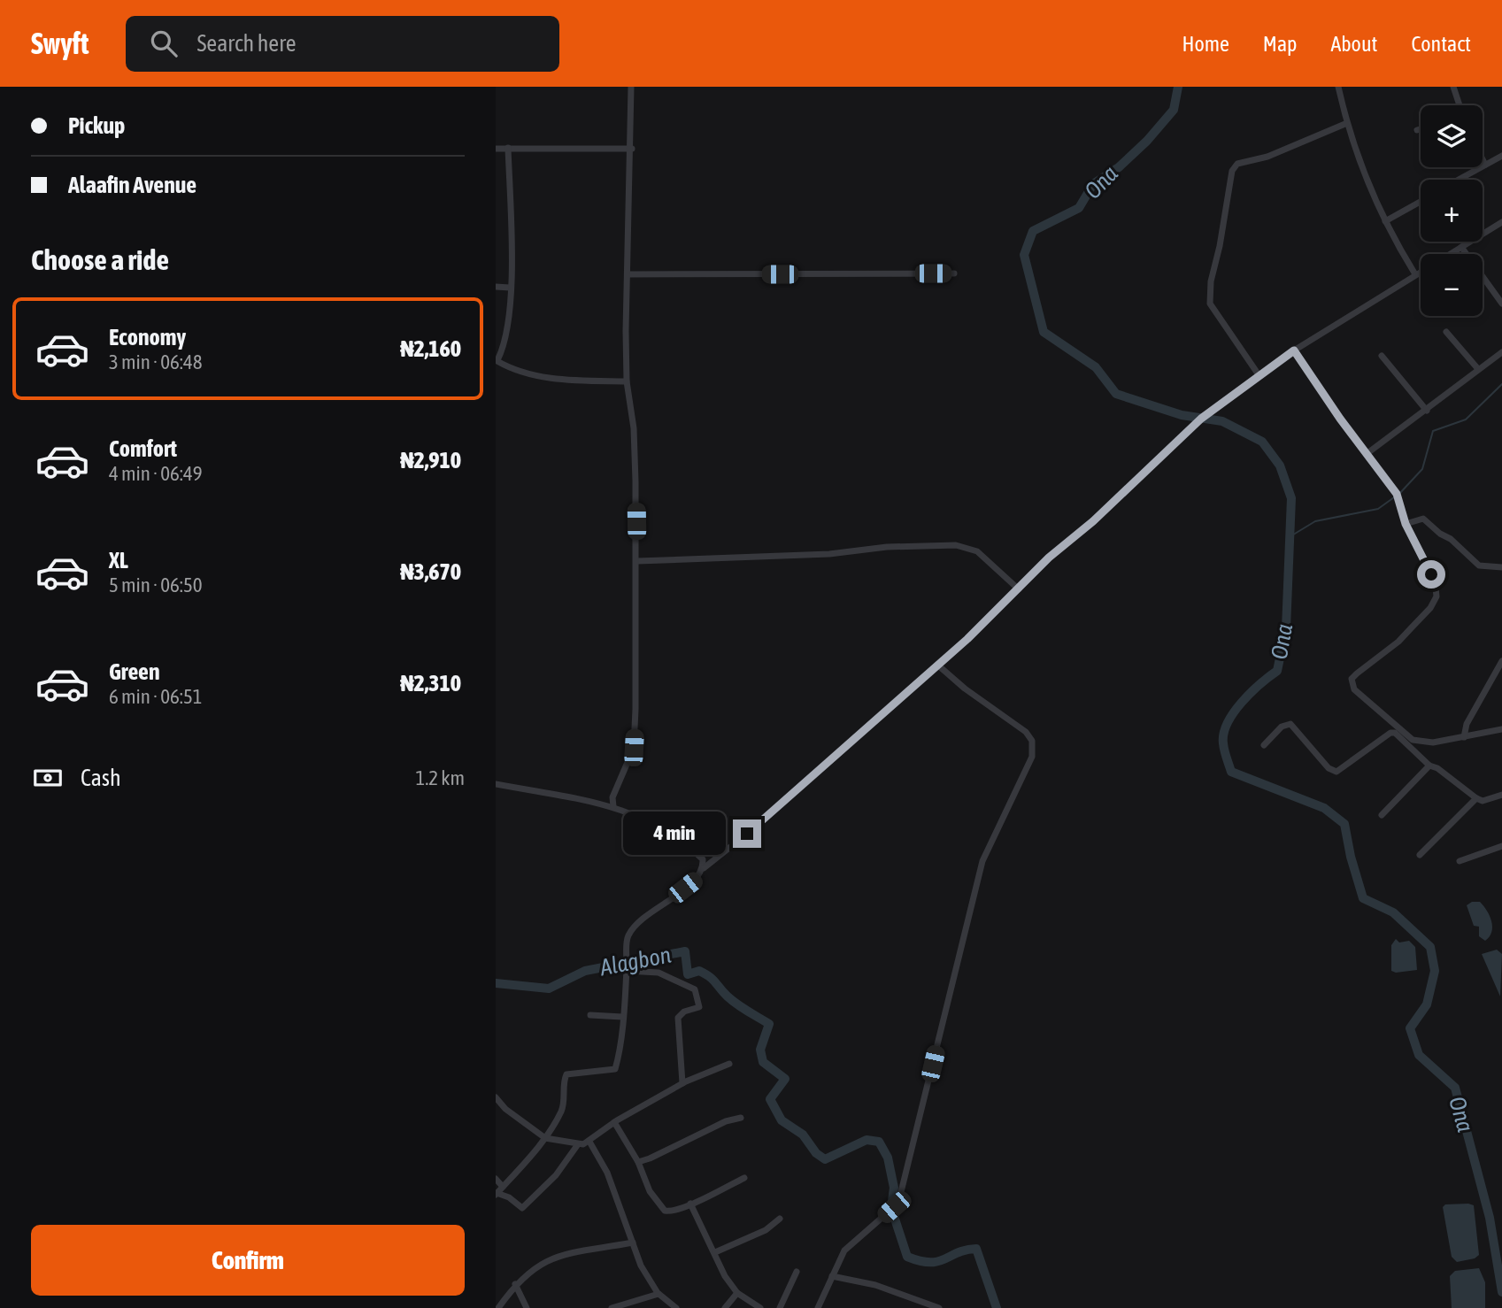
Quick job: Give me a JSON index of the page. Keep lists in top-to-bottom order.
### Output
{
  "water": ["Ona", "Alagbon"],
  "page": {
    "header": "Swyft",
    "search": "Search here",
    "nav": [
      "Home",
      "Map",
      "About",
      "Contact"
    ],
    "banner": ["Pickup", "Alaafin Avenue"],
    "map_buttons": ["+", "−"],
    "heading": "Choose a ride",
    "list": [
      {
        "name": "Economy",
        "note": "3 min · 06:48",
        "value": "₦2,160"
      },
      {
        "name": "Comfort",
        "note": "4 min · 06:49",
        "value": "₦2,910"
      },
      {
        "name": "XL",
        "note": "5 min · 06:50",
        "value": "₦3,670"
      },
      {
        "name": "Green",
        "note": "6 min · 06:51",
        "value": "₦2,310"
      }
    ],
    "pay": ["Cash", "1.2 km"],
    "bubble": "4 min",
    "buttons": "Confirm"
  }
}
